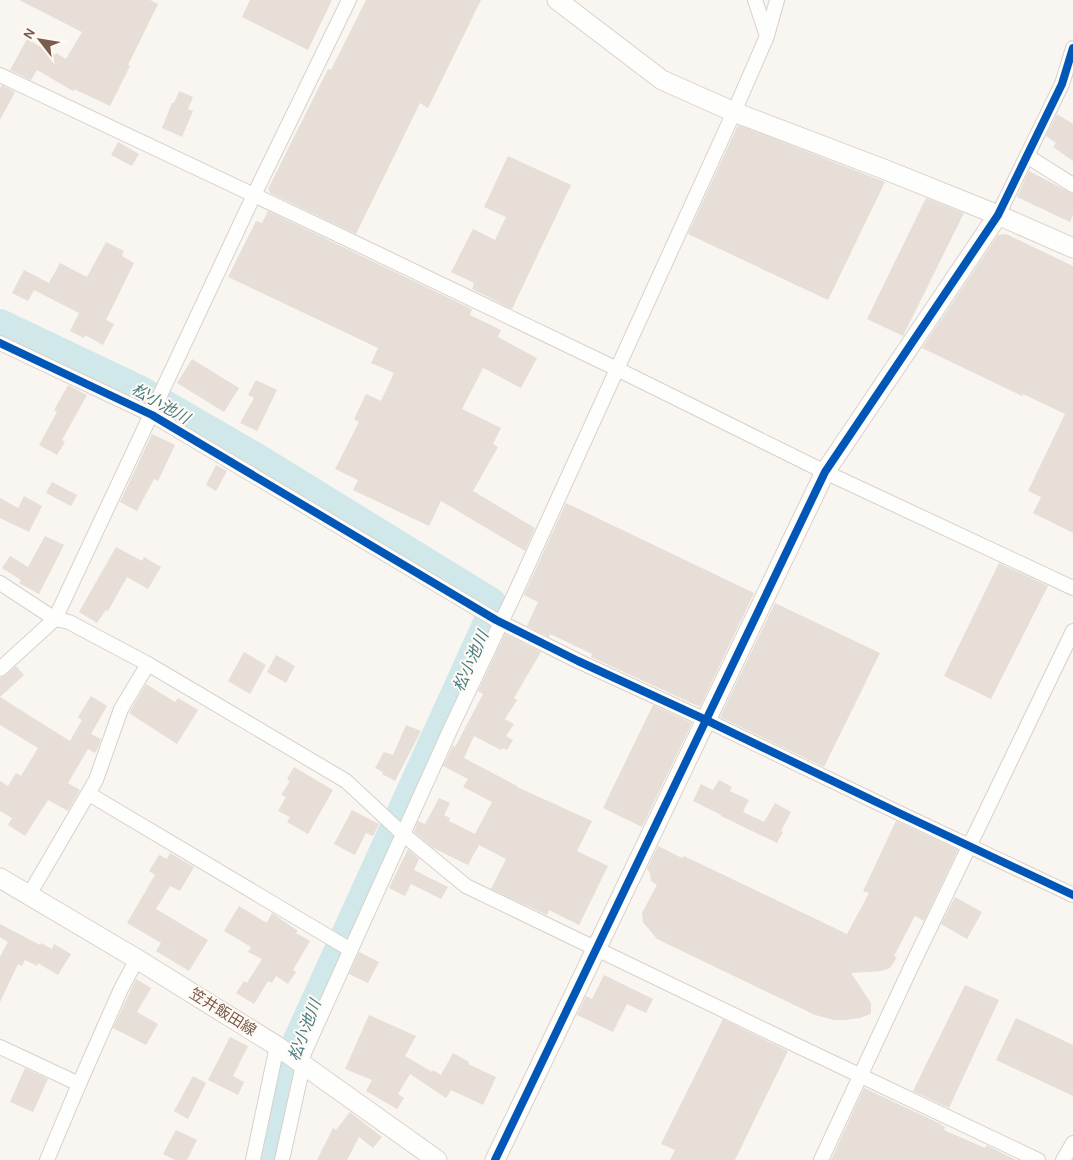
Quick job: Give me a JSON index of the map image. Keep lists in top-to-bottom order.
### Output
{
  "streets": {
    "street": ["笠井飯田線"]
  },
  "water": ["松小池川"],
  "north": "top left"
}
